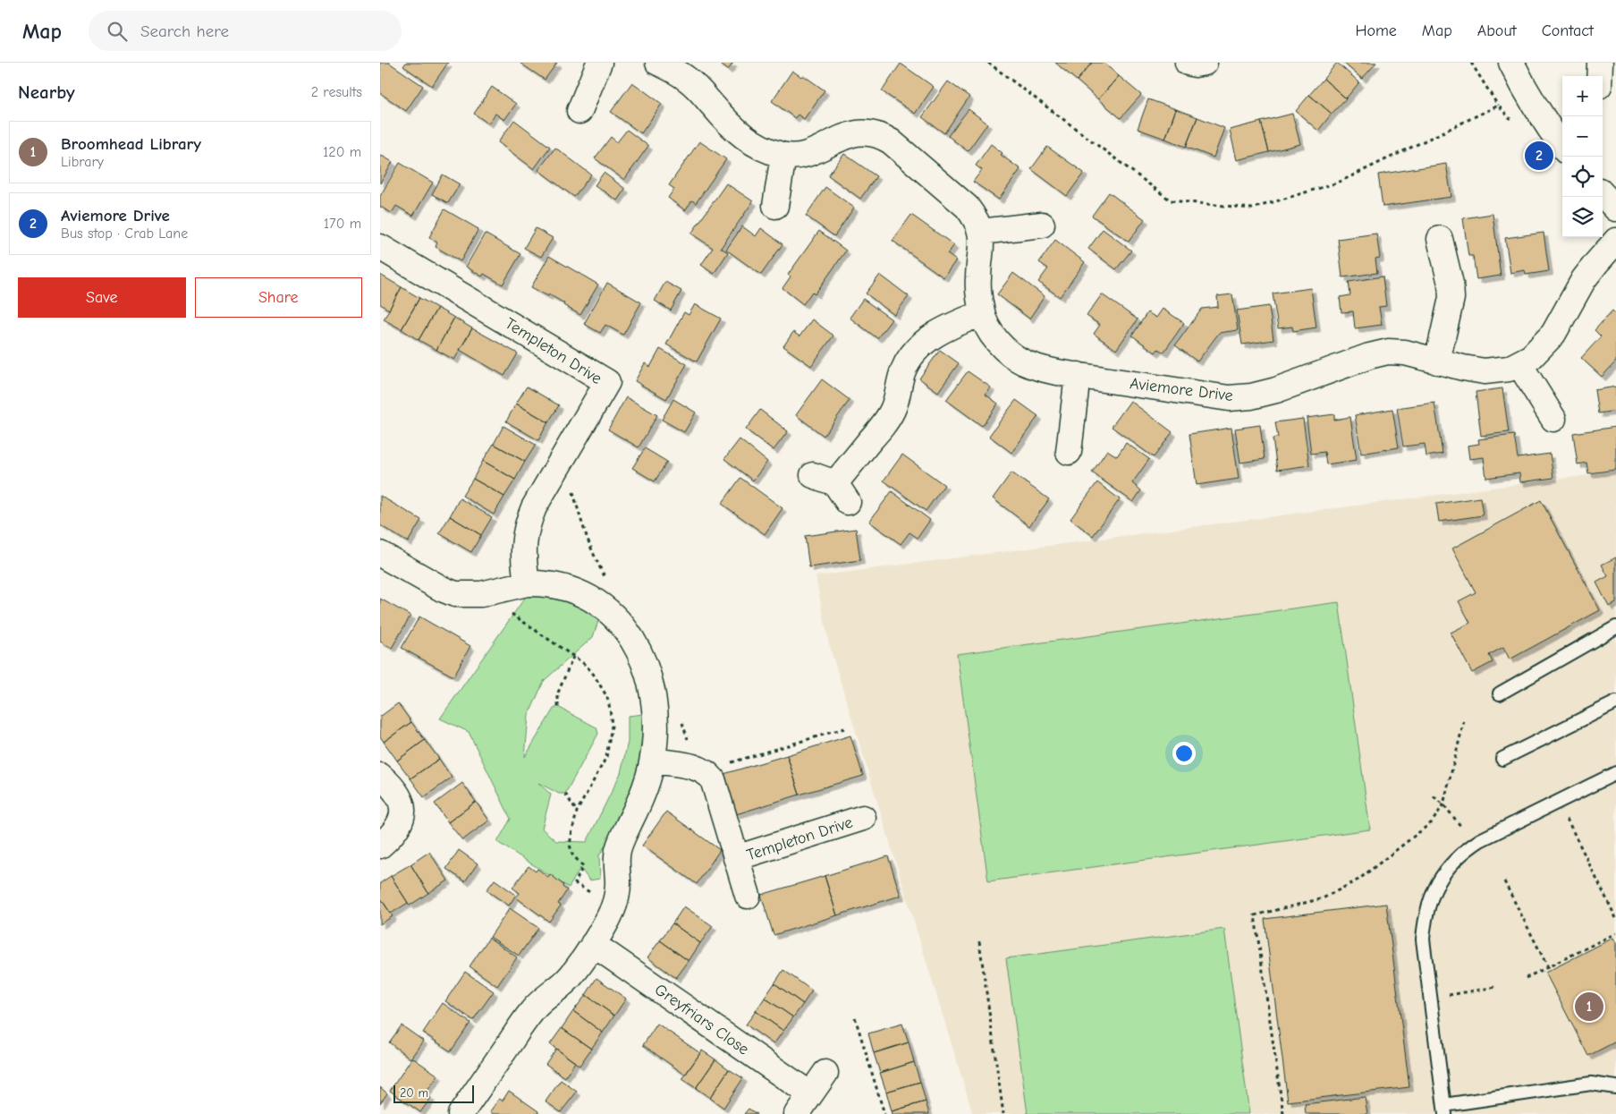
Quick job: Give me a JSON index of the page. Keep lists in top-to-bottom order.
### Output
{
  "streets": {
    "street": ["Templeton Drive", "Aviemore Drive", "Greyfriars Close"]
  },
  "scale_bar": "20 m",
  "page": {
    "header": "Map",
    "search": "Search here",
    "nav": [
      "Home",
      "Map",
      "About",
      "Contact"
    ],
    "heading": ["Nearby", "2 results"],
    "map_buttons": ["+", "−"],
    "list": [
      {
        "mark": "1",
        "name": "Broomhead Library",
        "note": "Library",
        "value": "120 m"
      },
      {
        "mark": "2",
        "name": "Aviemore Drive",
        "note": "Bus stop · Crab Lane",
        "value": "170 m"
      }
    ],
    "pins": ["2", "1"],
    "buttons": ["Save", "Share"],
    "scale": "20 m"
  }
}
